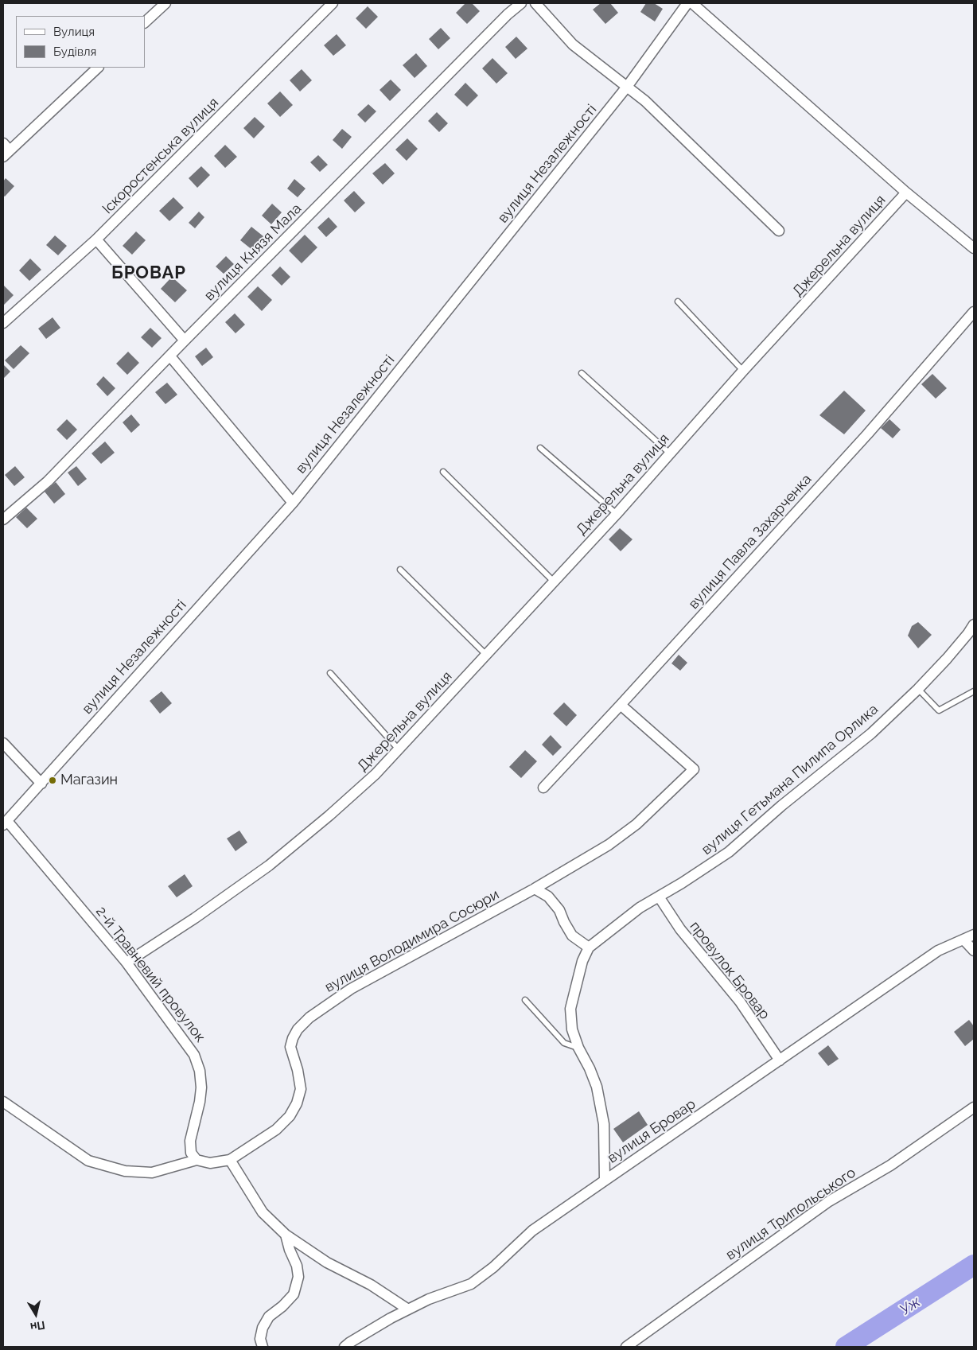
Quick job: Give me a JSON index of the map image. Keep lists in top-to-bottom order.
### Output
{
  "streets": {
    "street": [
      "Іскоростенська вулиця",
      "вулиця Незалежності",
      "Джерельна вулиця",
      "вулиця Князя Мала",
      "вулиця Павла Захарченка",
      "вулиця Гетьмана Пилипа Орлика",
      "вулиця Володимира Сосюри",
      "провулок Бровар",
      "2-й Травневий провулок",
      "вулиця Бровар",
      "вулиця Трипольського"
    ]
  },
  "crossings": [
    ["вулиця Незалежності", "2-й Травневий провулок"],
    ["Джерельна вулиця", "2-й Травневий провулок"],
    ["вулиця Павла Захарченка", "вулиця Володимира Сосюри"],
    ["вулиця Гетьмана Пилипа Орлика", "провулок Бровар"],
    ["провулок Бровар", "вулиця Бровар"]
  ],
  "districts": ["БРОВАР"],
  "water": ["Уж"],
  "places": ["Магазин"],
  "legend": ["Вулиця", "Будівля"],
  "north": "bottom"
}
